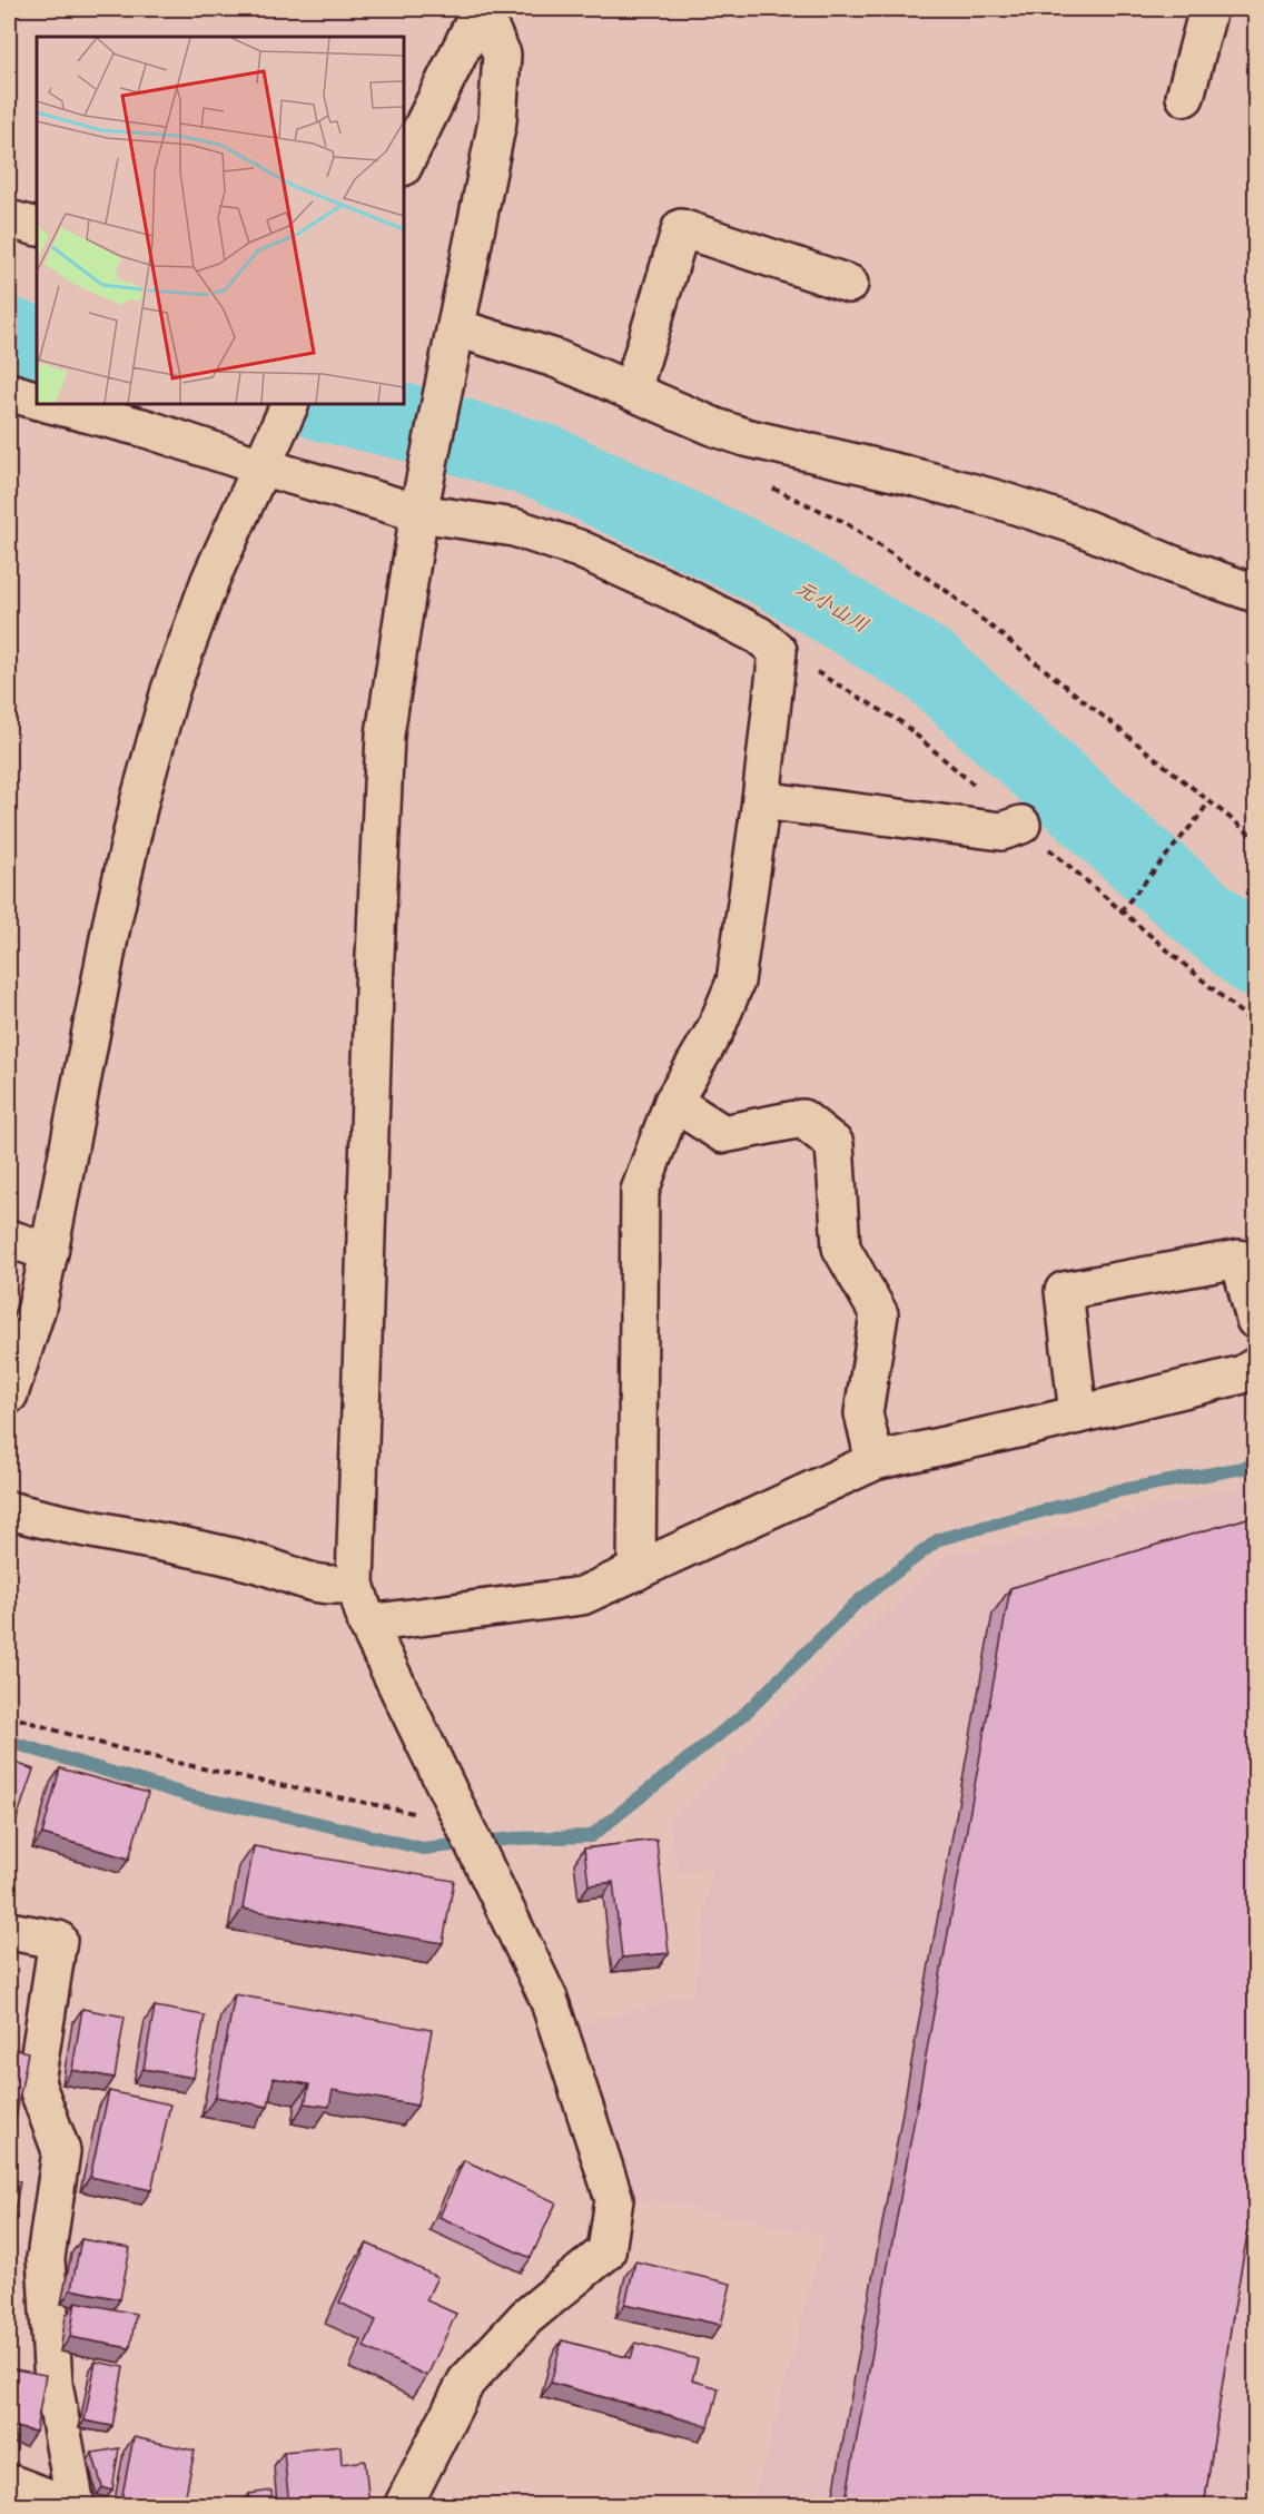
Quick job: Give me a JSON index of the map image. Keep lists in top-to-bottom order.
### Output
{
  "water": ["元小山川"]
}
